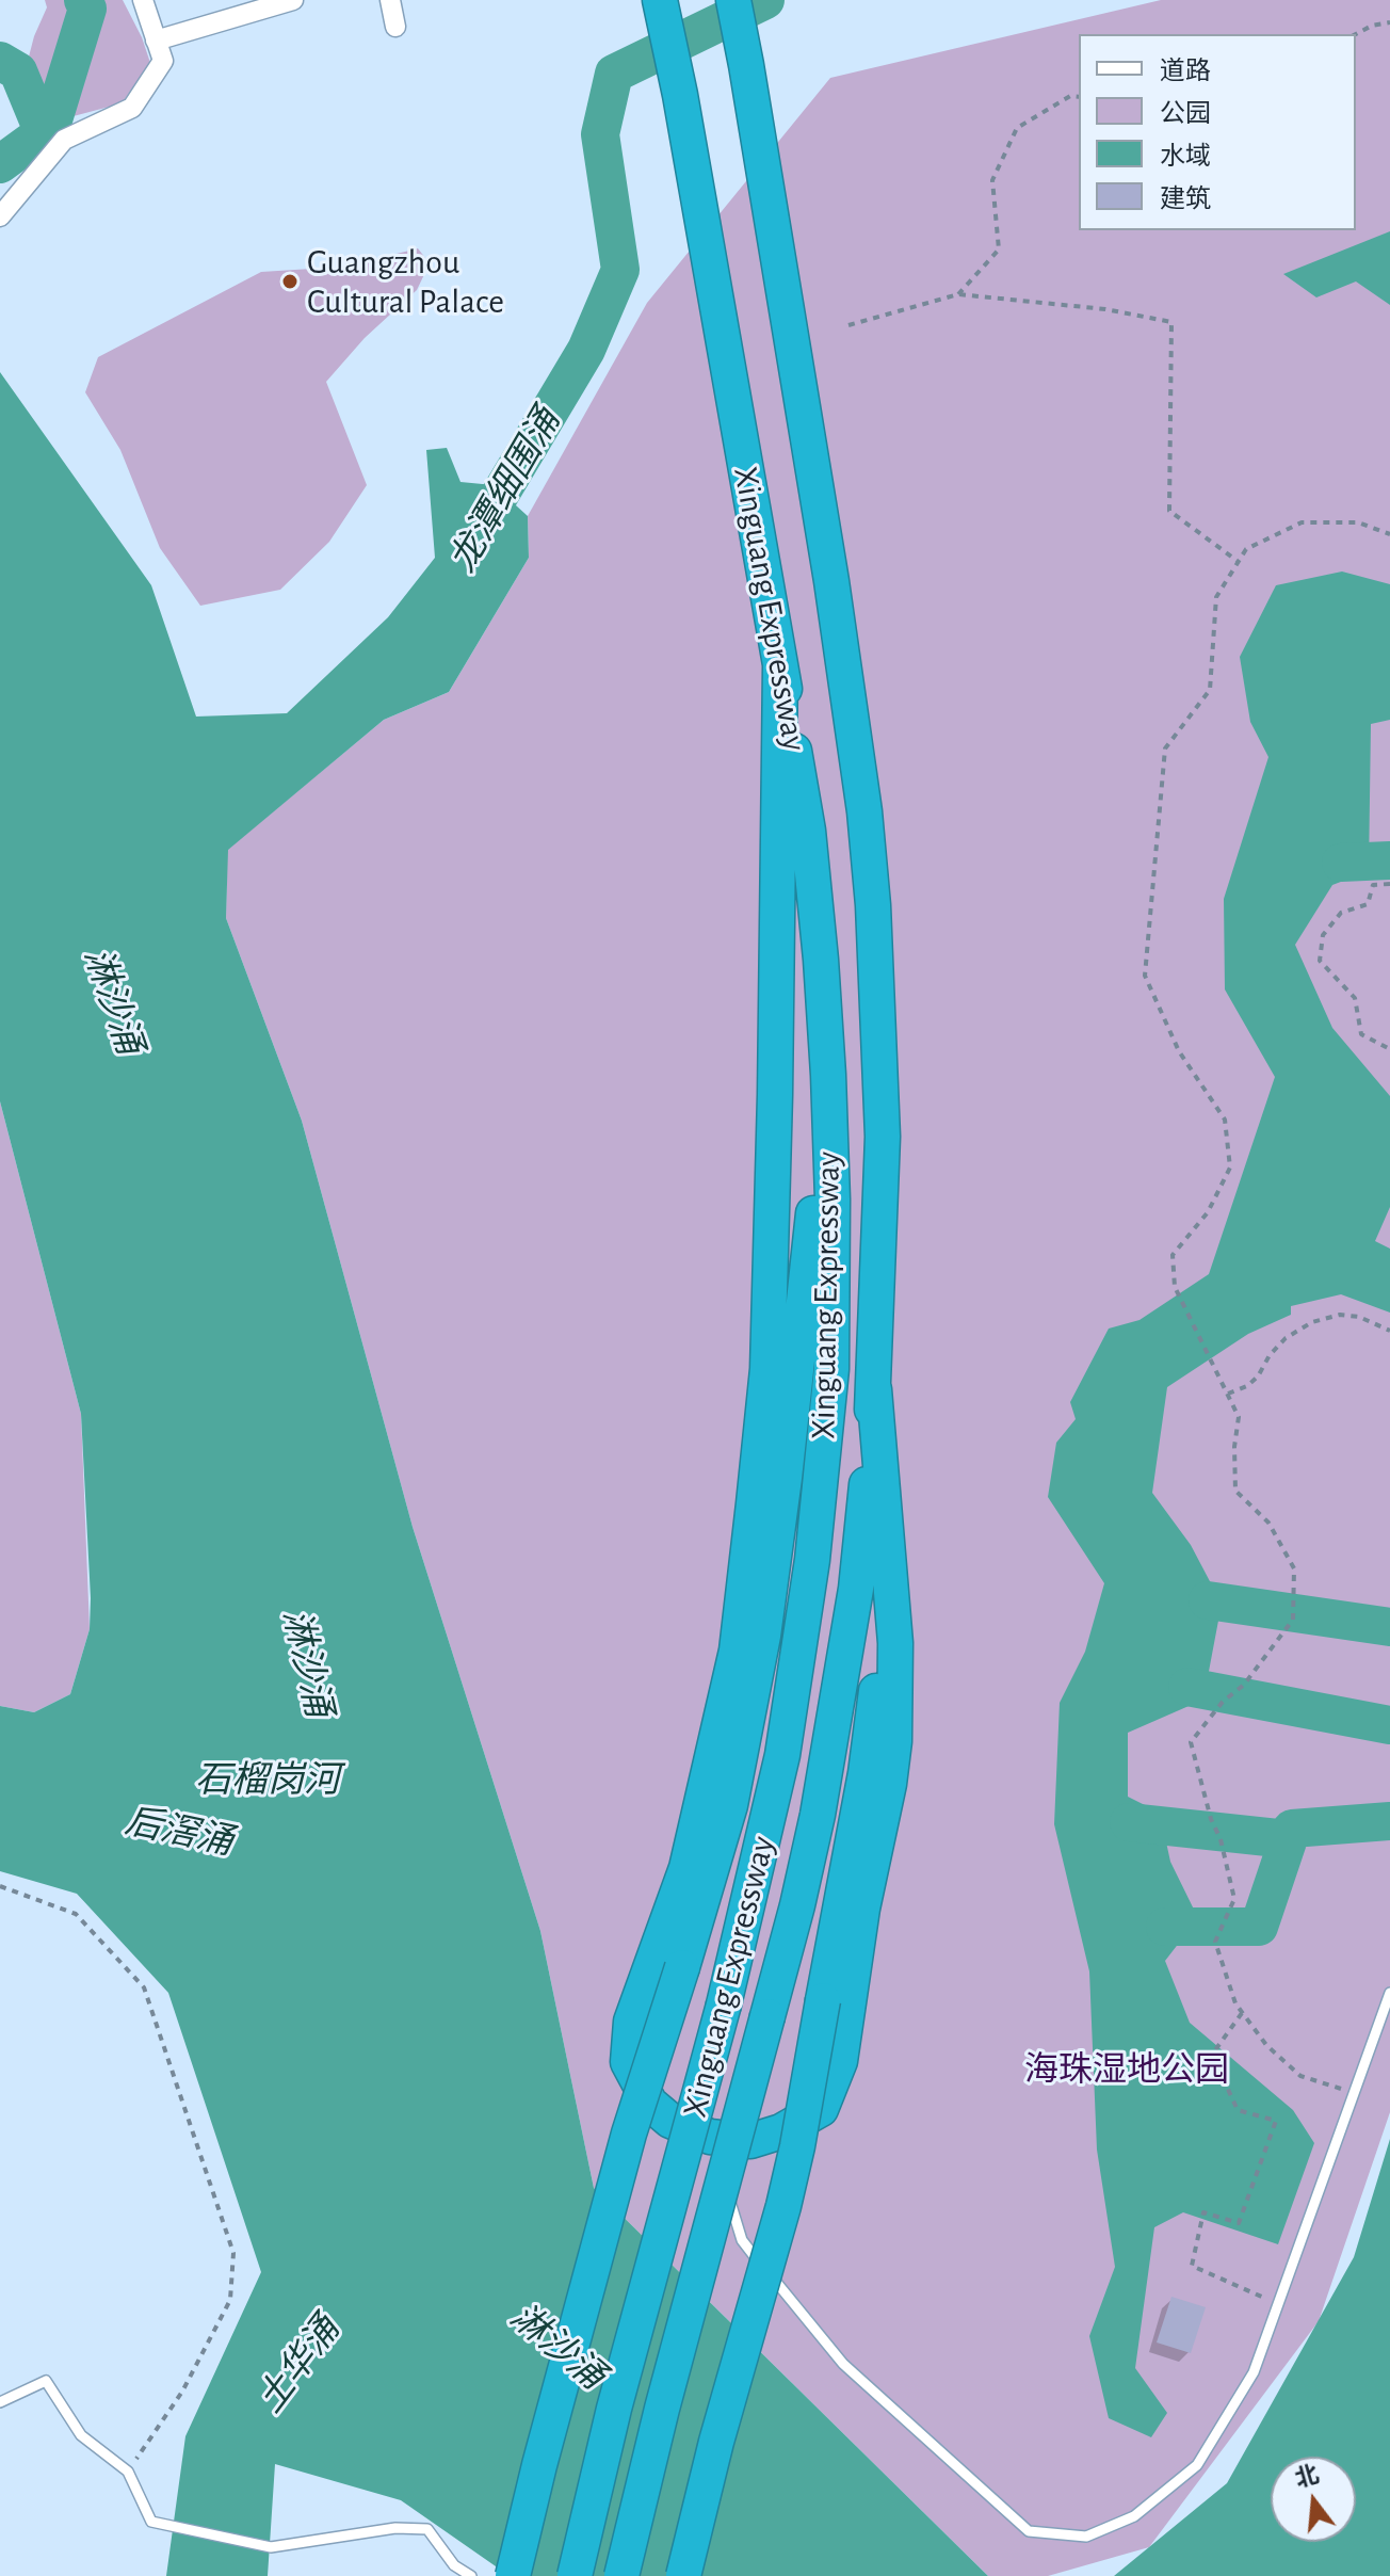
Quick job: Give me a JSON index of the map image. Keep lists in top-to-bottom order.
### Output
{
  "streets": {
    "highway": ["Xinguang Expressway"]
  },
  "water": [
    "龙潭细围涌",
    "淋沙涌",
    "石榴岗河",
    "后滘涌",
    "土华涌"
  ],
  "parks": ["海珠湿地公园"],
  "places": ["Guangzhou Cultural Palace"],
  "legend": [
    "道路",
    "公园",
    "水域",
    "建筑"
  ],
  "north": "top"
}
